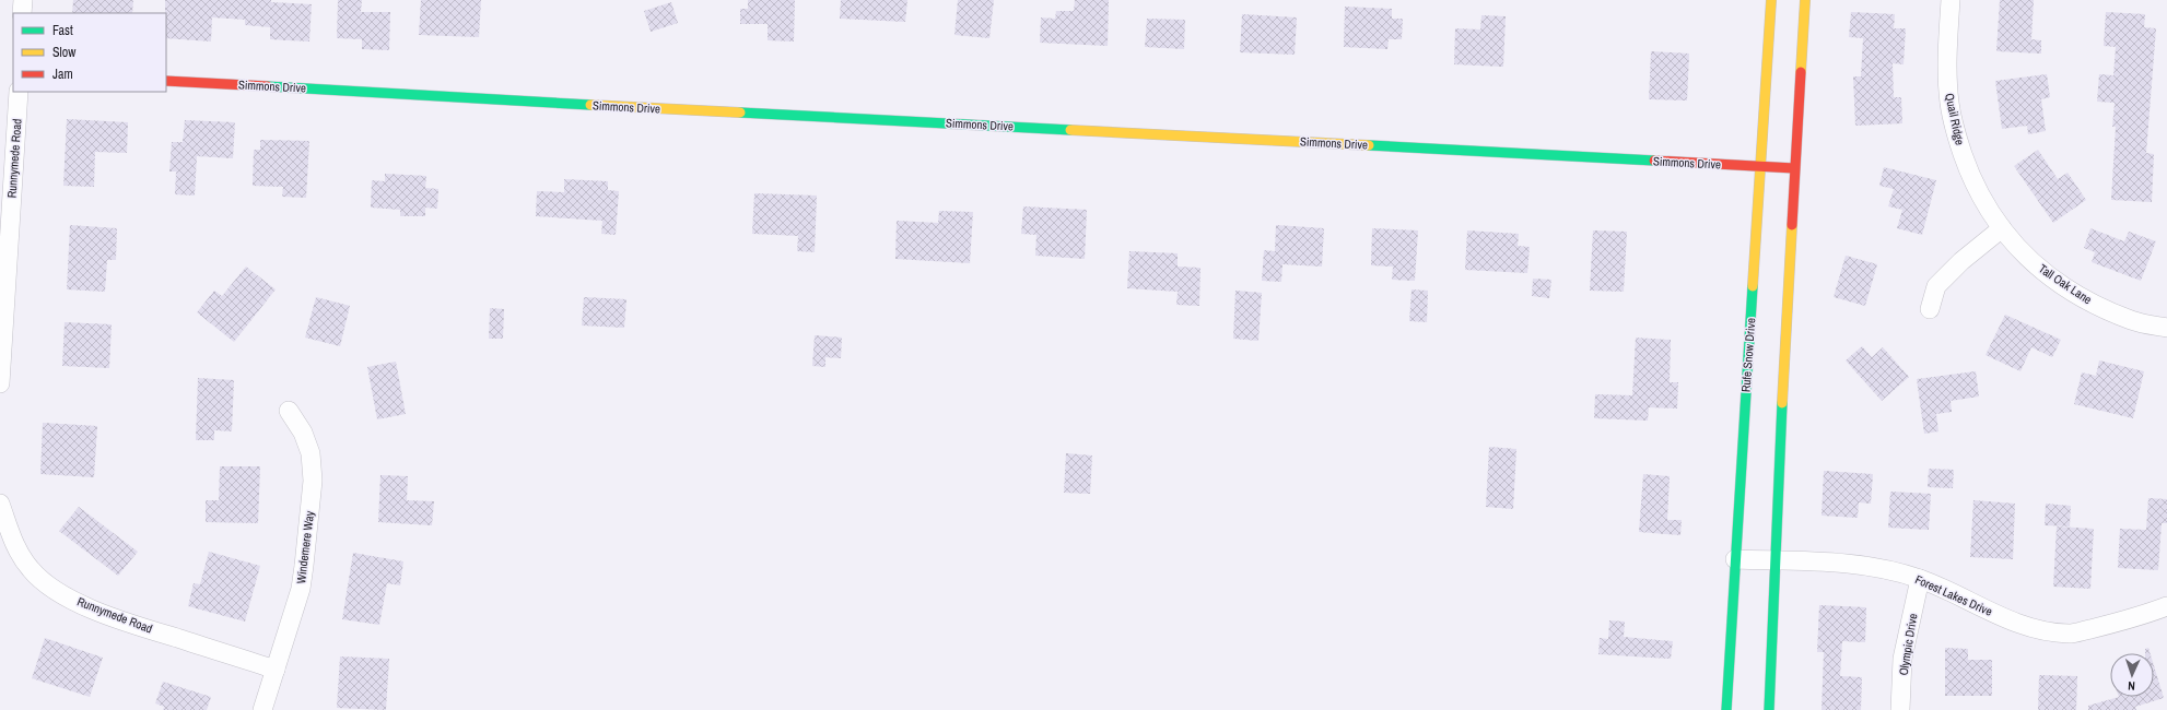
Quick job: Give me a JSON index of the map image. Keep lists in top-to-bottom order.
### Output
{
  "streets": {
    "street": [
      "Simmons Drive",
      "Quail Ridge",
      "Runnymede Road",
      "Tall Oak Lane",
      "Rufe Snow Drive",
      "Windemere Way",
      "Forest Lakes Drive",
      "Olympic Drive"
    ]
  },
  "crossings": [
    ["Simmons Drive", "Rufe Snow Drive"],
    ["Quail Ridge", "Tall Oak Lane"],
    ["Runnymede Road", "Windemere Way"],
    ["Rufe Snow Drive", "Forest Lakes Drive"],
    ["Forest Lakes Drive", "Olympic Drive"]
  ],
  "legend": ["Fast", "Slow", "Jam"],
  "north": "bottom"
}
